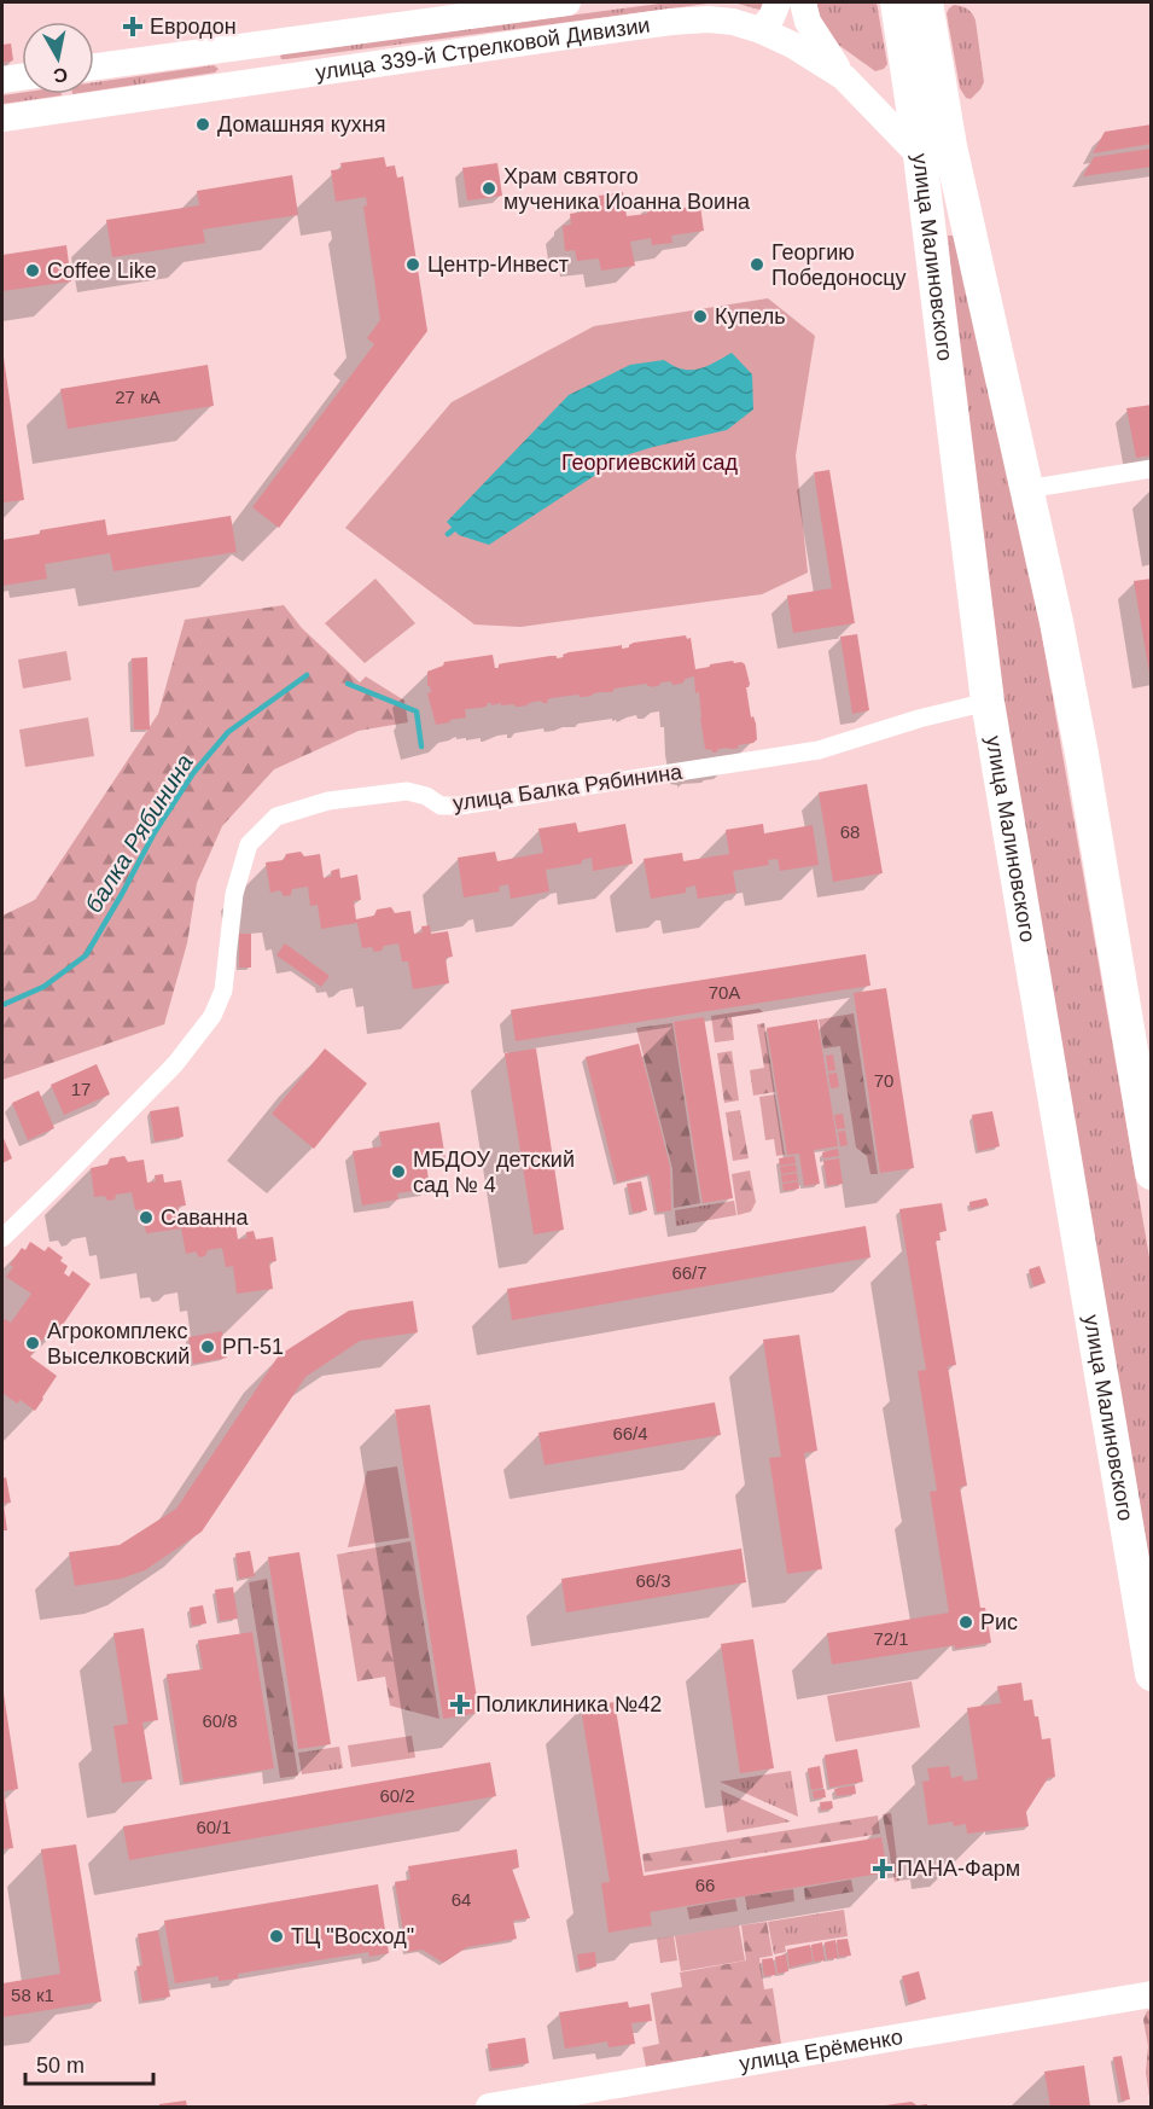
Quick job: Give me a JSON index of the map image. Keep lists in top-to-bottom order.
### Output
{
  "streets": {
    "highway": ["улица Малиновского"],
    "main road": ["улица 339-й Стрелковой Дивизии", "улица Ерёменко"],
    "street": ["улица Балка Рябинина"]
  },
  "crossings": [
    ["улица 339-й Стрелковой Дивизии", "улица Малиновского"],
    ["улица Малиновского", "улица Балка Рябинина"]
  ],
  "water": ["балка Рябинина"],
  "parks": ["Георгиевский сад"],
  "places": {
    "health": ["Евродон", "Поликлиника №42", "ПАНА-Фарм"],
    "other": [
      "Домашняя кухня",
      "Храм святого мученика Иоанна Воина",
      "Центр-Инвест",
      "Георгию Победоносцу",
      "Coffee Like",
      "Купель",
      "МБДОУ детский сад № 4",
      "Саванна",
      "Агрокомплекс Выселковский",
      "РП-51",
      "Рис",
      "ТЦ \"Восход\""
    ]
  },
  "house_numbers": [
    "27 кА",
    "68",
    "70А",
    "70",
    "17",
    "66/7",
    "66/4",
    "66/3",
    "72/1",
    "60/8",
    "60/2",
    "60/1",
    "66",
    "64",
    "58 к1"
  ],
  "scale_bar": "50 m",
  "north": "bottom"
}
